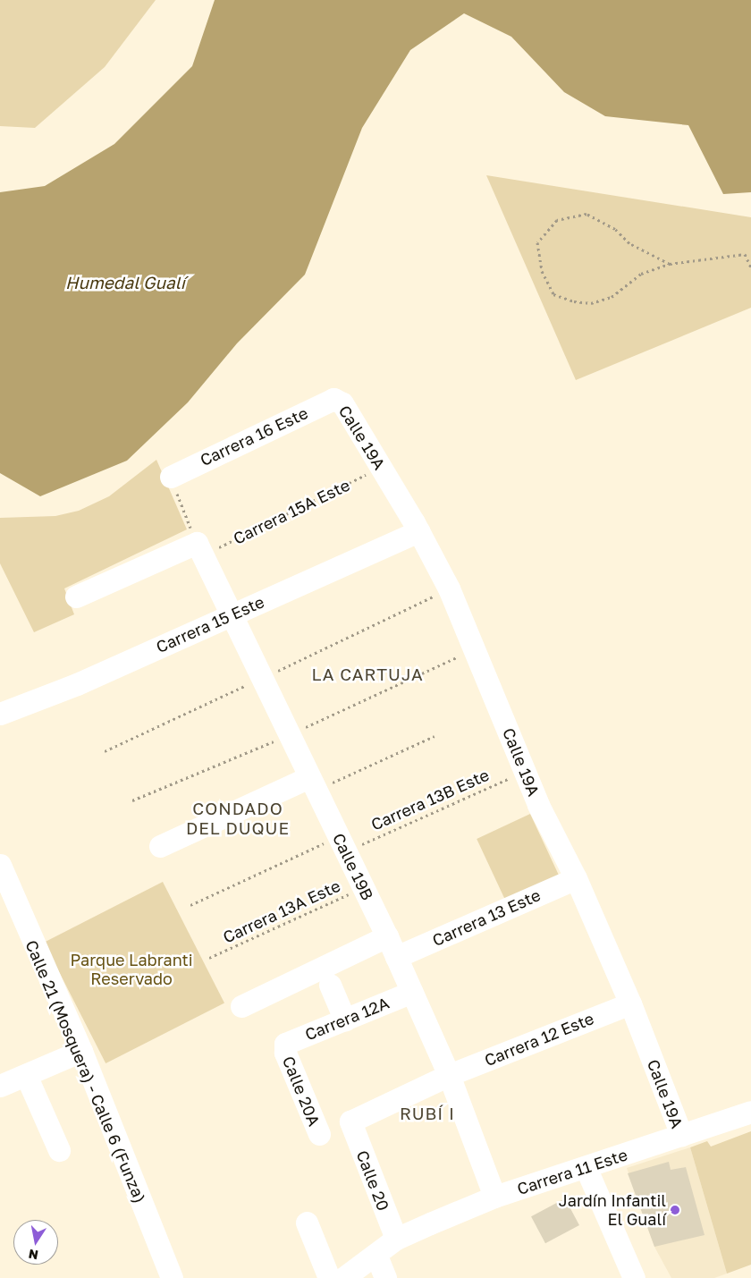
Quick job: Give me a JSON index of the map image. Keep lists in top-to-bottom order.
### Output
{
  "streets": {
    "street": [
      "Carrera 16 Este",
      "Calle 19A",
      "Carrera 15 Este",
      "Calle 19B",
      "Carrera 13 Este",
      "Carrera 12A",
      "Carrera 12 Este",
      "Calle 21 (Mosquera) - Calle 6 (Funza)",
      "Calle 20A",
      "Carrera 11 Este",
      "Calle 20"
    ],
    "path": ["Carrera 15A Este", "Carrera 13B Este", "Carrera 13A Este"]
  },
  "crossings": [
    ["Carrera 16 Este", "Calle 19A"],
    ["Calle 19A", "Carrera 15A Este"],
    ["Calle 19A", "Carrera 15 Este"],
    ["Calle 19A", "Carrera 13B Este"],
    ["Calle 19A", "Carrera 13 Este"],
    ["Calle 19A", "Carrera 12 Este"],
    ["Calle 19A", "Carrera 11 Este"],
    ["Carrera 15A Este", "Calle 19B"],
    ["Carrera 15 Este", "Calle 19B"],
    ["Carrera 13B Este", "Calle 19B"],
    ["Calle 19B", "Carrera 13A Este"],
    ["Calle 19B", "Carrera 13 Este"],
    ["Calle 19B", "Carrera 12A"],
    ["Calle 19B", "Carrera 12 Este"],
    ["Calle 19B", "Carrera 11 Este"],
    ["Carrera 12A", "Calle 20A"],
    ["Carrera 12 Este", "Calle 20"],
    ["Carrera 11 Este", "Calle 20"]
  ],
  "districts": ["LA CARTUJA", "CONDADO DEL DUQUE", "RUBÍ I"],
  "water": ["Humedal Gualí"],
  "parks": ["Parque Labranti Reservado"],
  "places": ["Jardín Infantil El Gualí"],
  "north": "bottom"
}
